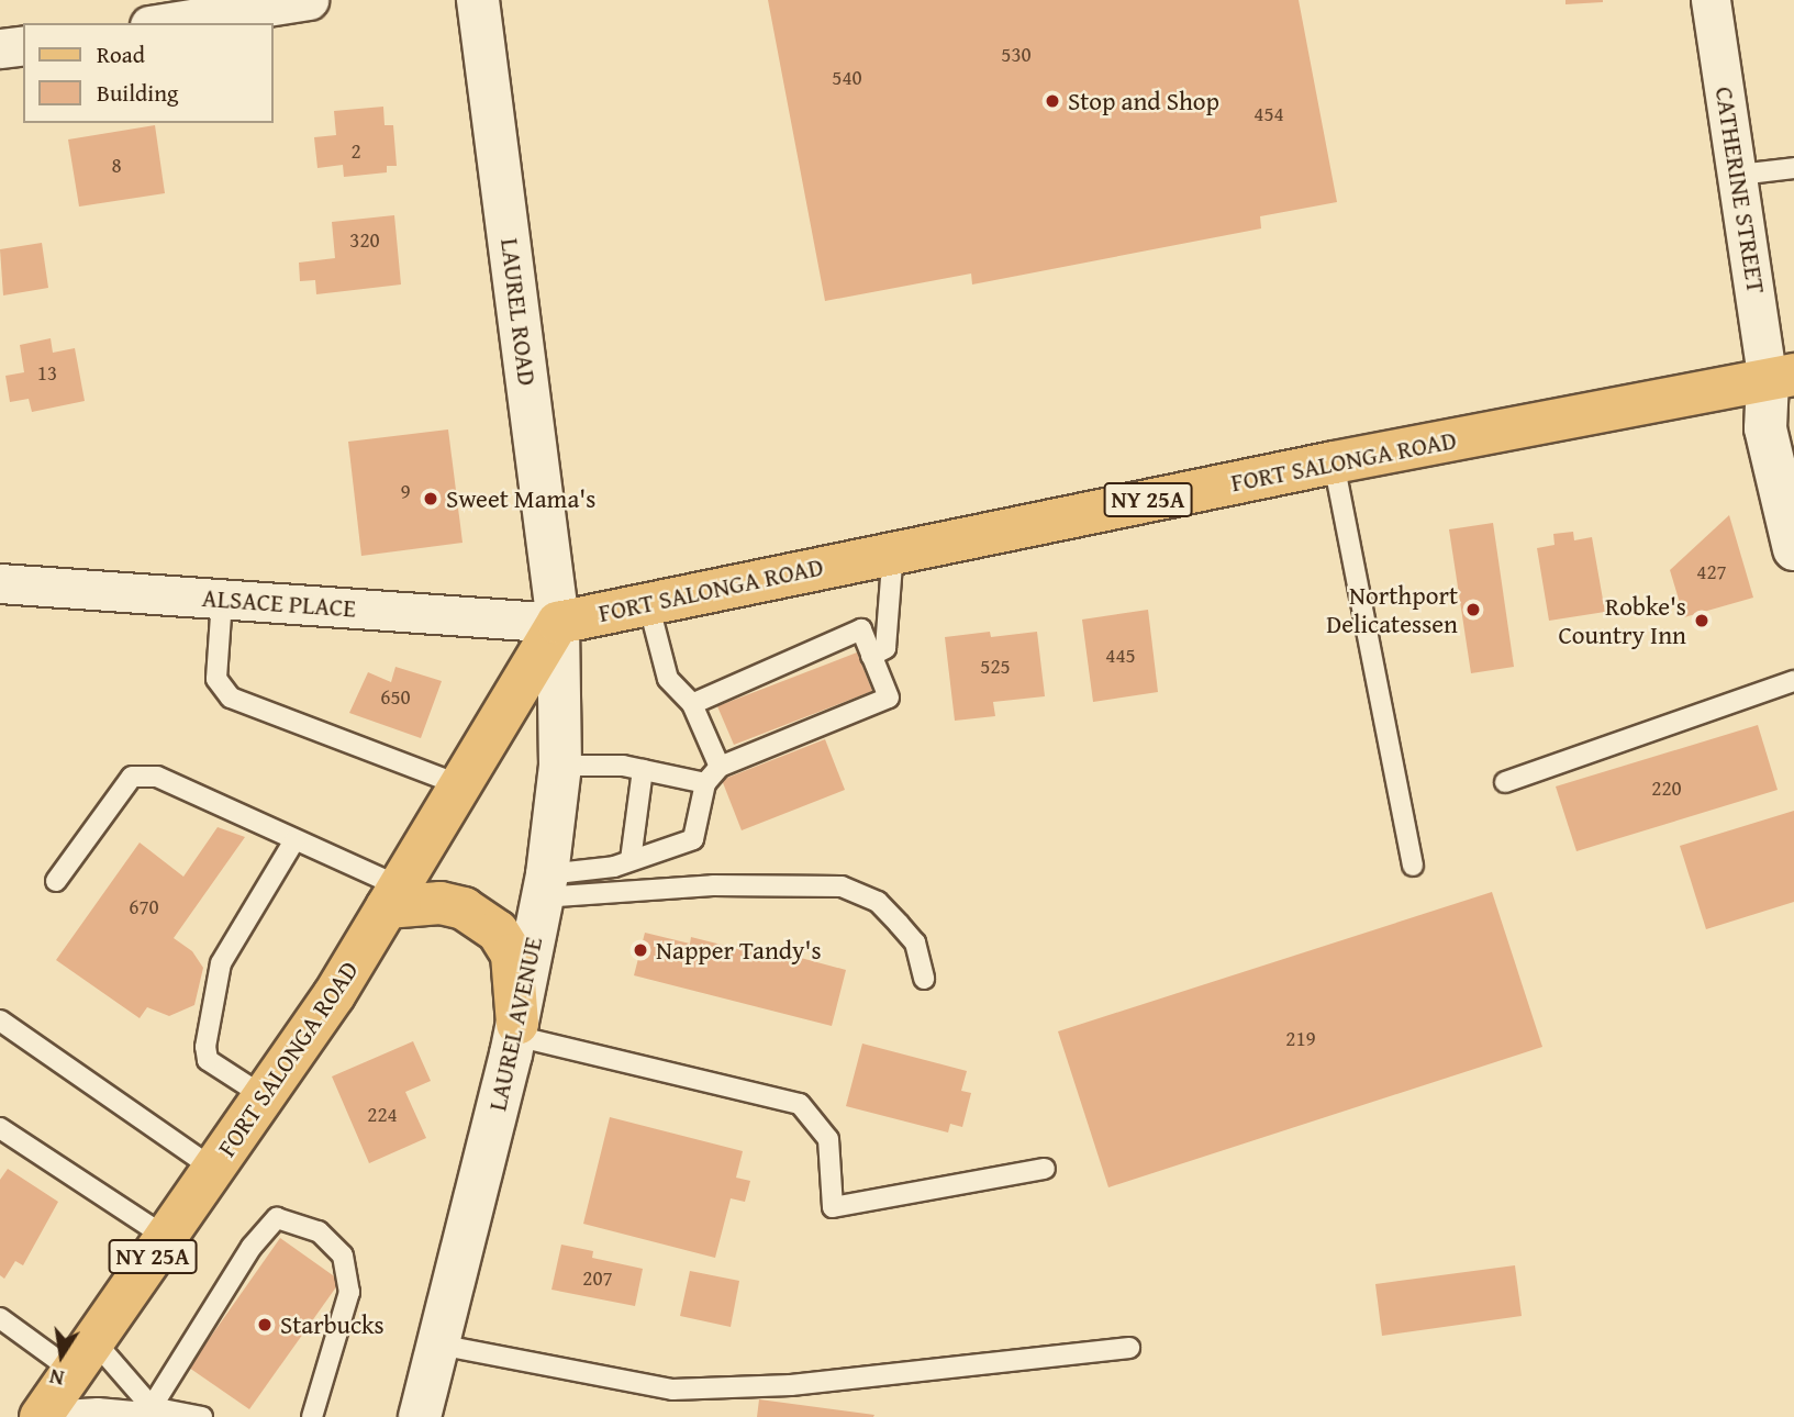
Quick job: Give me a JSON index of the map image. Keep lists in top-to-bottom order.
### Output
{
  "streets": {
    "main road": [
      "LAUREL ROAD",
      "FORT SALONGA ROAD",
      "NY 25A",
      "LAUREL AVENUE"
    ],
    "street": ["CATHERINE STREET", "ALSACE PLACE"]
  },
  "crossings": [
    ["CATHERINE STREET", "FORT SALONGA ROAD"],
    ["LAUREL ROAD", "FORT SALONGA ROAD"],
    ["LAUREL ROAD", "ALSACE PLACE"],
    ["LAUREL ROAD", "LAUREL AVENUE"],
    ["FORT SALONGA ROAD", "ALSACE PLACE"],
    ["FORT SALONGA ROAD", "LAUREL AVENUE"],
    ["ALSACE PLACE", "LAUREL AVENUE"]
  ],
  "places": [
    "Stop and Shop",
    "Sweet Mama's",
    "Northport Delicatessen",
    "Robke's Country Inn",
    "Napper Tandy's",
    "Starbucks"
  ],
  "house_numbers": [
    "530",
    "540",
    "454",
    "2",
    "8",
    "320",
    "13",
    "9",
    "427",
    "445",
    "525",
    "650",
    "220",
    "670",
    "219",
    "224",
    "207"
  ],
  "legend": ["Road", "Building"],
  "north": "bottom"
}
